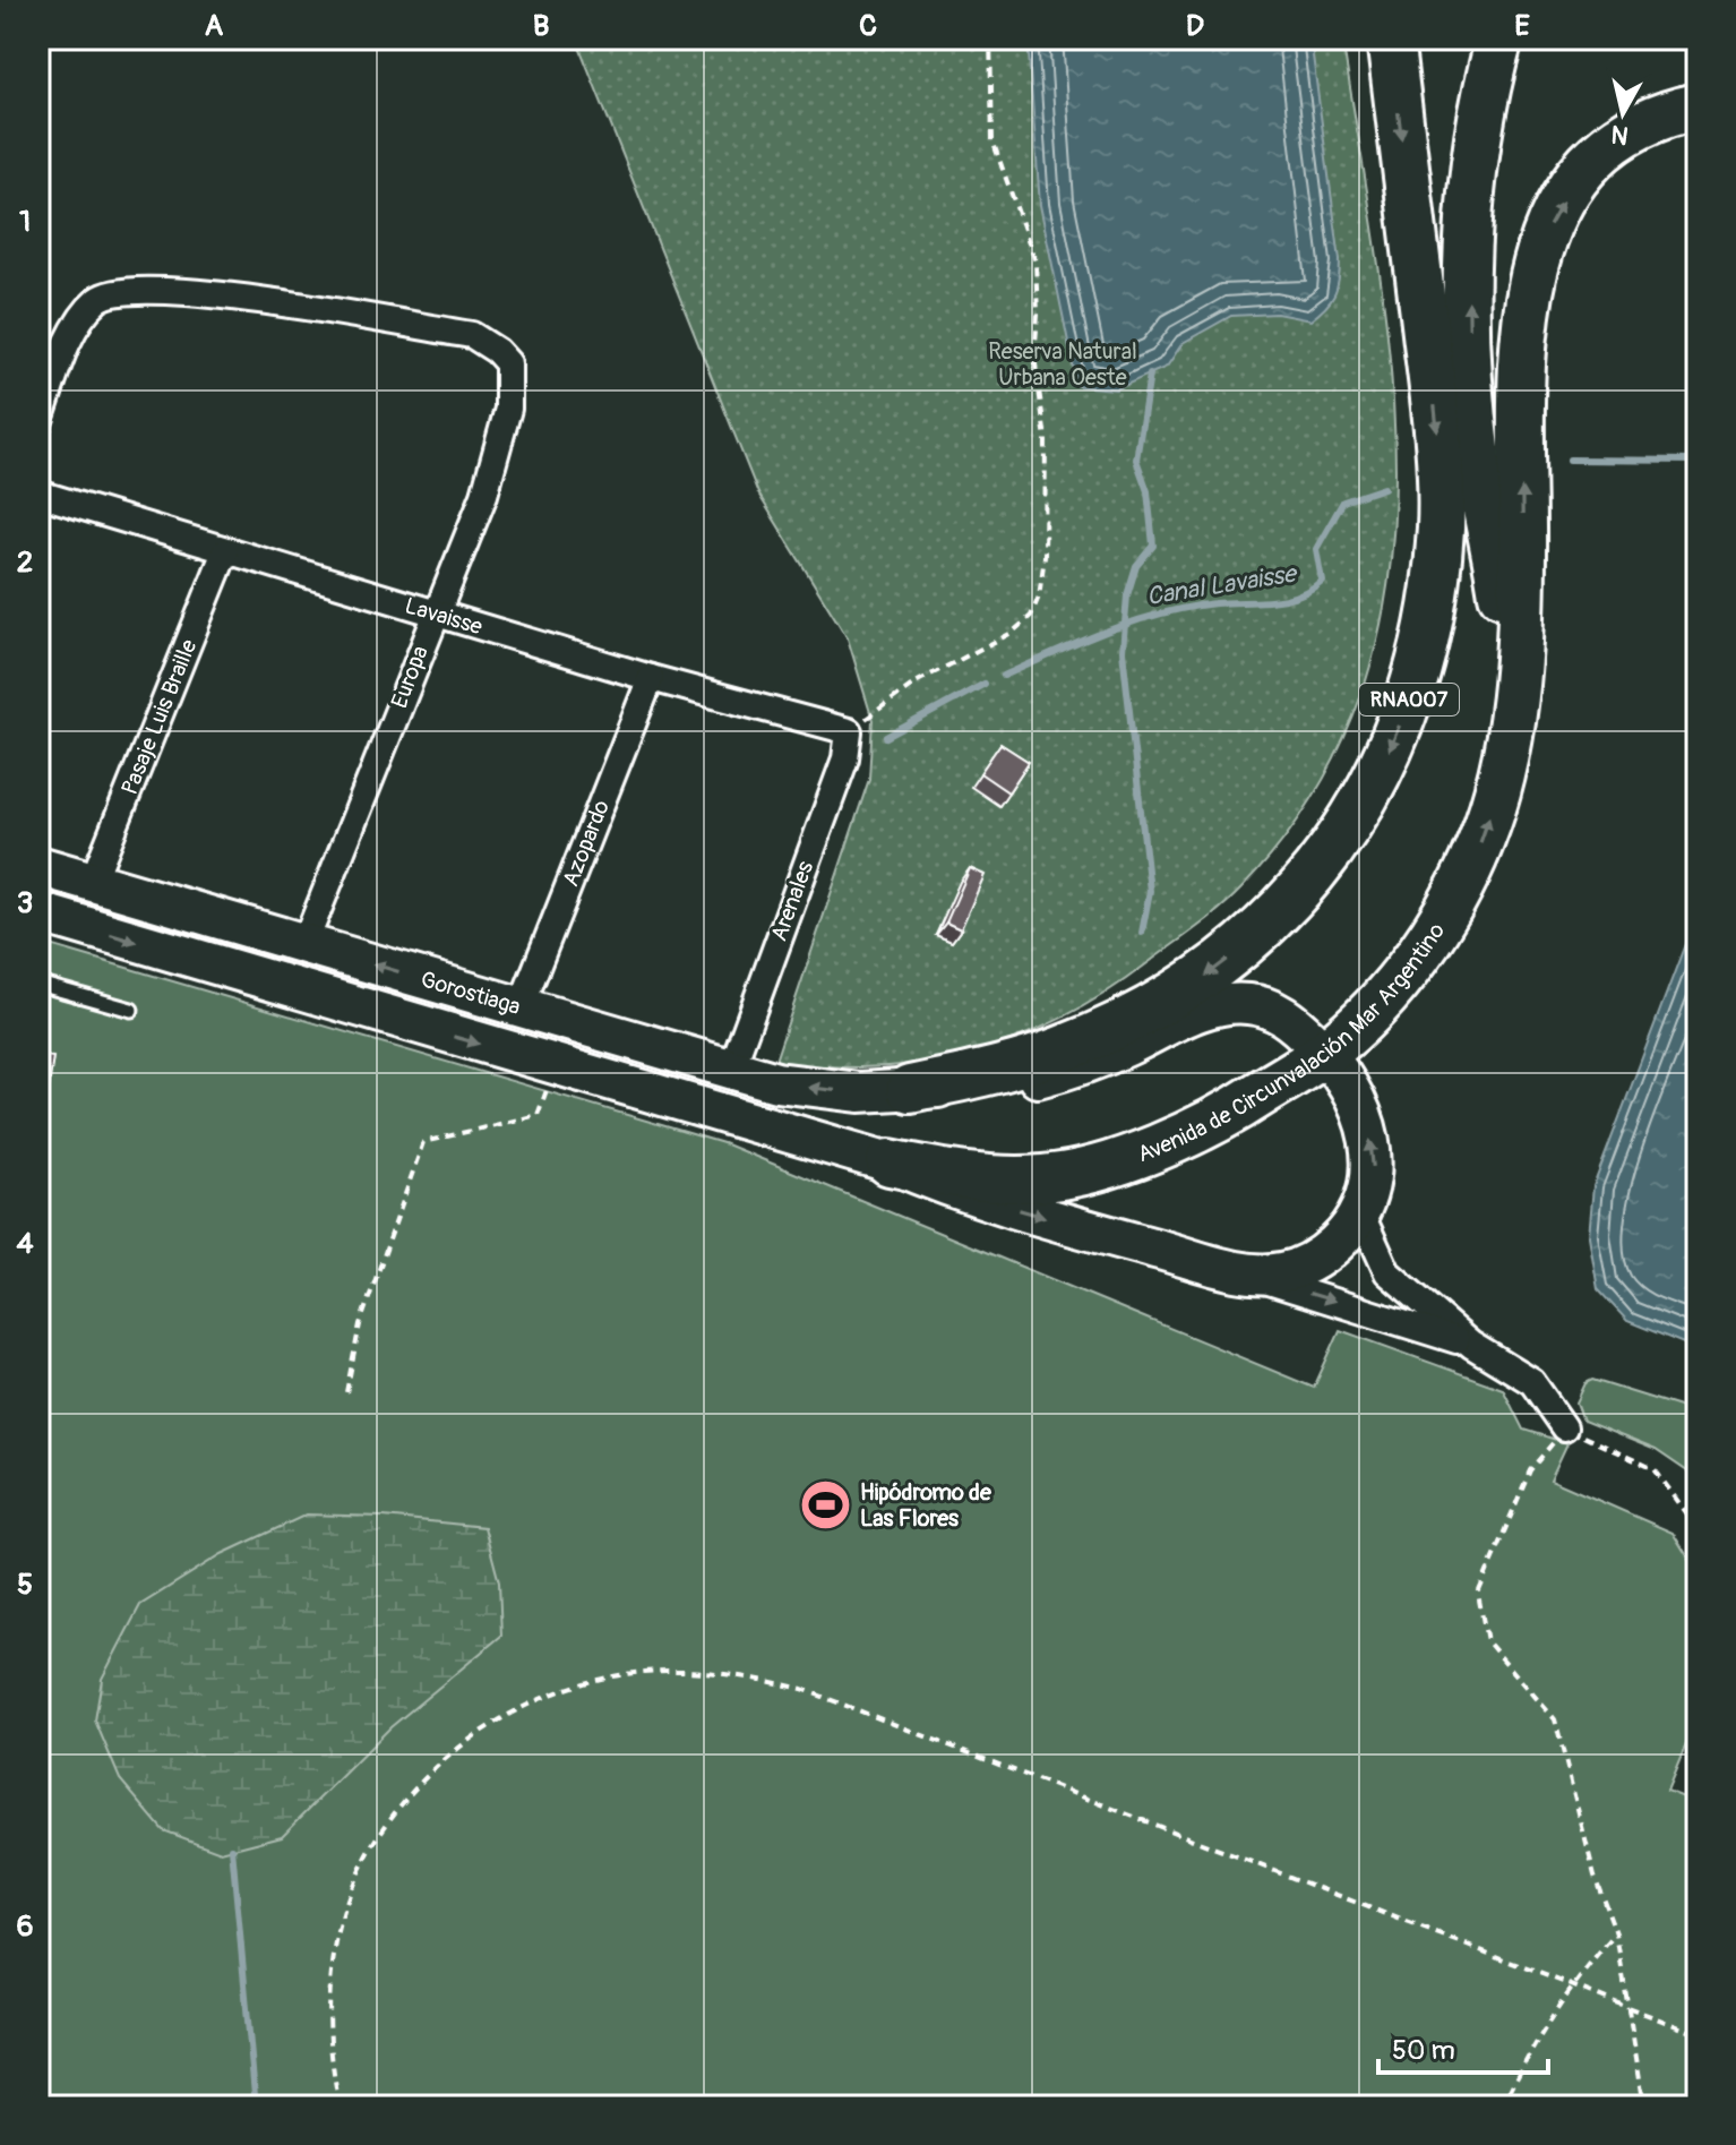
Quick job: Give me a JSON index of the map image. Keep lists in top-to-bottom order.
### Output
{
  "streets": {
    "highway": ["RNA007", "Avenida de Circunvalación Mar Argentino"],
    "main road": ["Gorostiaga"],
    "street": [
      "Lavaisse",
      "Europa",
      "Pasaje Luis Braille",
      "Azopardo",
      "Arenales"
    ]
  },
  "crossings": [
    ["Lavaisse", "Europa"],
    ["Lavaisse", "Pasaje Luis Braille"],
    ["Lavaisse", "Azopardo"],
    ["Lavaisse", "Arenales"],
    ["Europa", "Gorostiaga"],
    ["RNA007", "Gorostiaga"],
    ["Pasaje Luis Braille", "Gorostiaga"],
    ["Azopardo", "Gorostiaga"],
    ["Arenales", "Gorostiaga"],
    ["Gorostiaga", "Avenida de Circunvalación Mar Argentino"]
  ],
  "one_way": ["Avenida de Circunvalación Mar Argentino"],
  "water": ["Canal Lavaisse"],
  "parks": ["Reserva Natural Urbana Oeste"],
  "places": {
    "sports": ["Hipódromo de Las Flores"]
  },
  "scale_bar": "50 m",
  "north": "bottom",
  "grid": {
    "columns": [
      "A",
      "B",
      "C",
      "D",
      "E"
    ],
    "rows": [
      "1",
      "2",
      "3",
      "4",
      "5",
      "6"
    ]
  }
}
